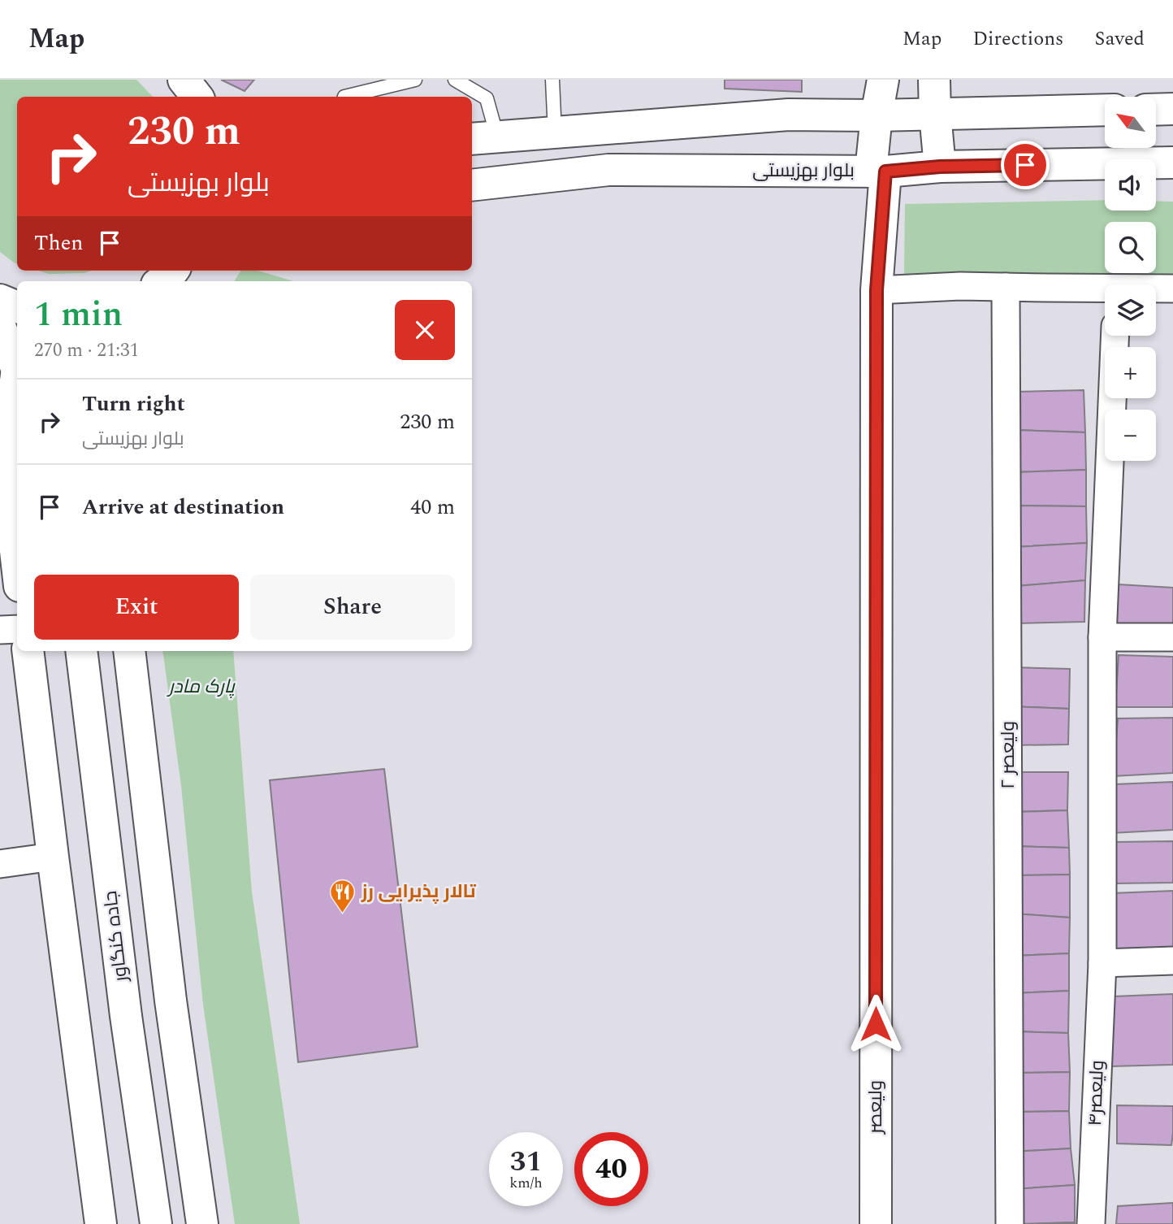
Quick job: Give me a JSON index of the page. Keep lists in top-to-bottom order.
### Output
{
  "streets": {
    "main road": ["بلوار بهزیستی", "جاده کنگاور", "ولیعصر"],
    "street": ["ولیعصر ۲", "ولیعصر۴"]
  },
  "crossings": [
    ["بلوار بهزیستی", "ولیعصر"]
  ],
  "parks": ["پارک مادر"],
  "places": {
    "restaurant": ["تالار پذیرایی رز"]
  },
  "north": "top left",
  "page": {
    "header": "Map",
    "nav": ["Map", "Directions", "Saved"],
    "map_buttons": ["+", "−"],
    "turn": ["230 m", "بلوار بهزیستی"],
    "then": "Then",
    "heading": ["1 min", "270 m · 21:31"],
    "list": [
      {
        "name": "Turn right",
        "note": "بلوار بهزیستی",
        "value": "230 m"
      },
      {
        "name": "Arrive at destination",
        "value": "40 m"
      }
    ],
    "buttons": ["Exit", "Share"],
    "speed": "31 km/h",
    "limit": "40"
  }
}
